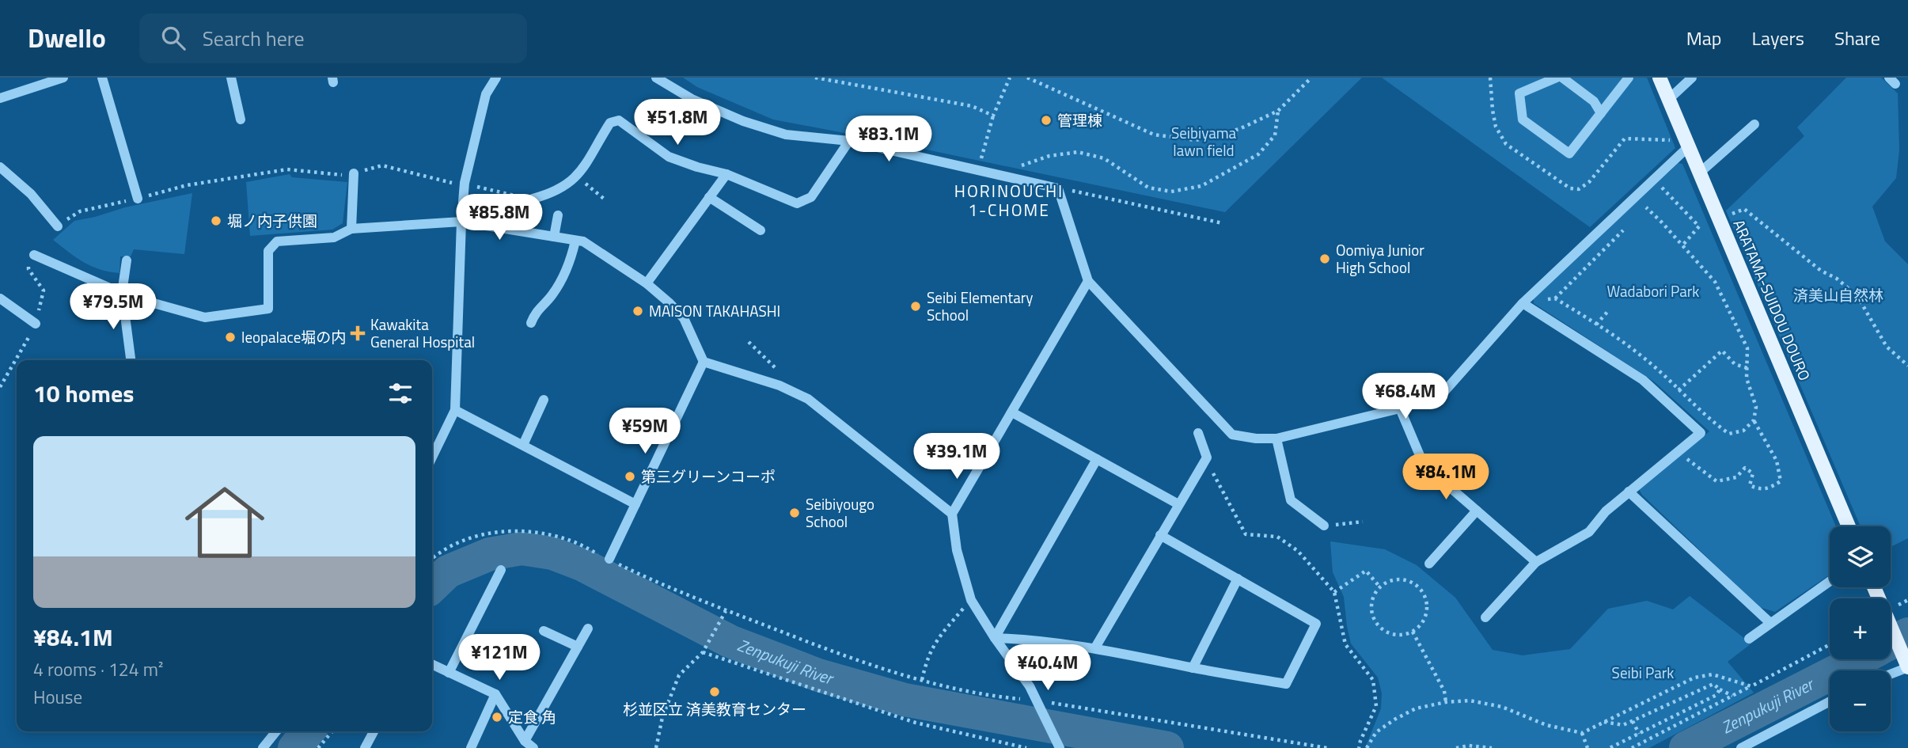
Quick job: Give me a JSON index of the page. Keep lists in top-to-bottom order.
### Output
{
  "streets": {
    "main road": ["ARATAMA-SUIDOU DOURO"]
  },
  "districts": ["HORINOUCHI 1-CHOME"],
  "water": ["Zenpukuji River"],
  "parks": [
    "Seibiyama lawn field",
    "Wadabori Park",
    "済美山自然林",
    "Seibi Park"
  ],
  "places": {
    "other": [
      "管理棟",
      "堀ノ内子供園",
      "Oomiya Junior High School",
      "Seibi Elementary School",
      "MAISON TAKAHASHI",
      "leopalace堀の内",
      "第三グリーンコーポ",
      "Seibiyougo School",
      "杉並区立 済美教育センター",
      "定食 角"
    ],
    "health": ["Kawakita General Hospital"]
  },
  "page": {
    "header": "Dwello",
    "search": "Search here",
    "nav": ["Map", "Layers", "Share"],
    "price": [
      "¥51.8M",
      "¥83.1M",
      "¥85.8M",
      "¥79.5M",
      "¥68.4M",
      "¥59M",
      "¥39.1M",
      "¥84.1M",
      "¥121M",
      "¥40.4M"
    ],
    "heading": "10 homes",
    "list": [
      {
        "name": "¥84.1M",
        "note": "4 rooms · 124 m² · House"
      }
    ],
    "map_buttons": ["+", "−"]
  }
}
